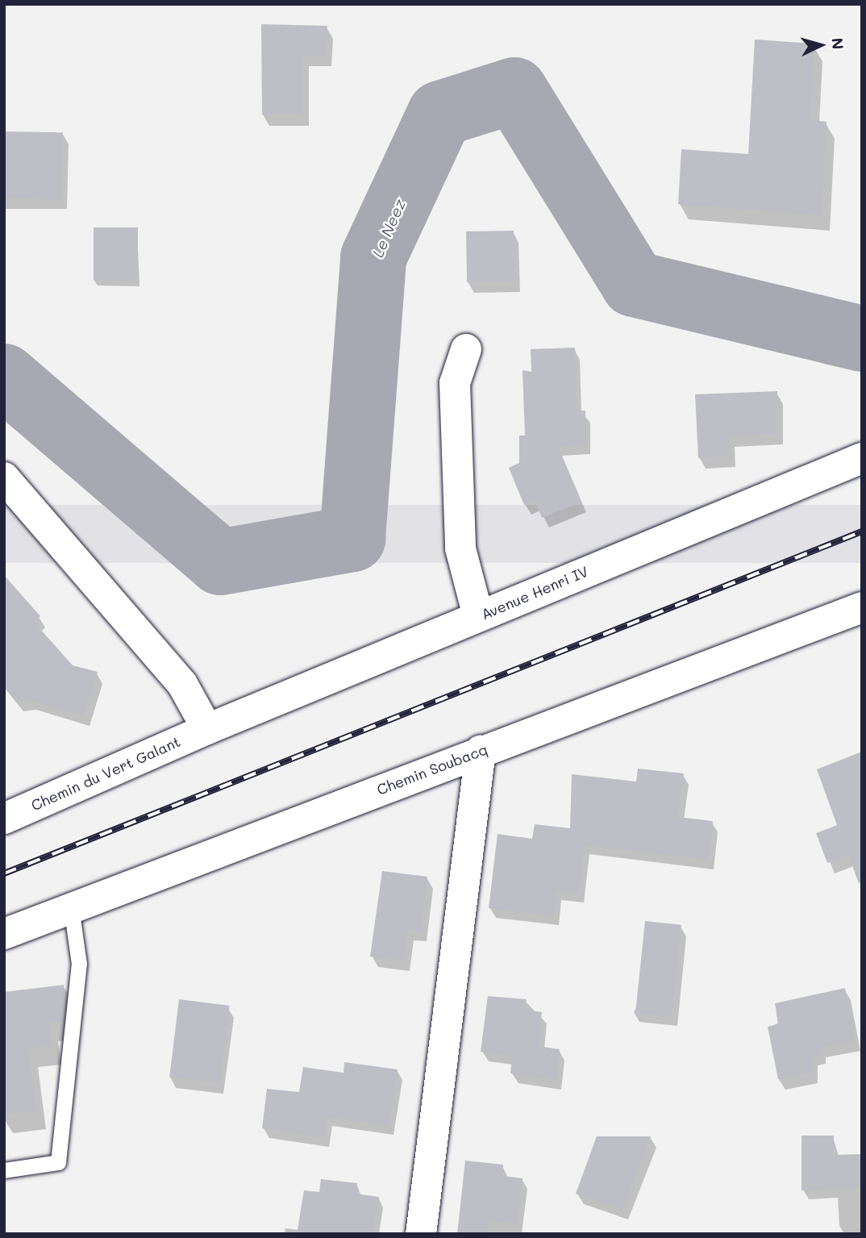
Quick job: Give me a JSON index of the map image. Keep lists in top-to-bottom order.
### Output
{
  "streets": {
    "street": ["Avenue Henri IV", "Chemin Soubacq", "Chemin du Vert Galant"]
  },
  "crossings": [
    ["Avenue Henri IV", "Chemin du Vert Galant"]
  ],
  "water": ["Le Neez"],
  "north": "right"
}
